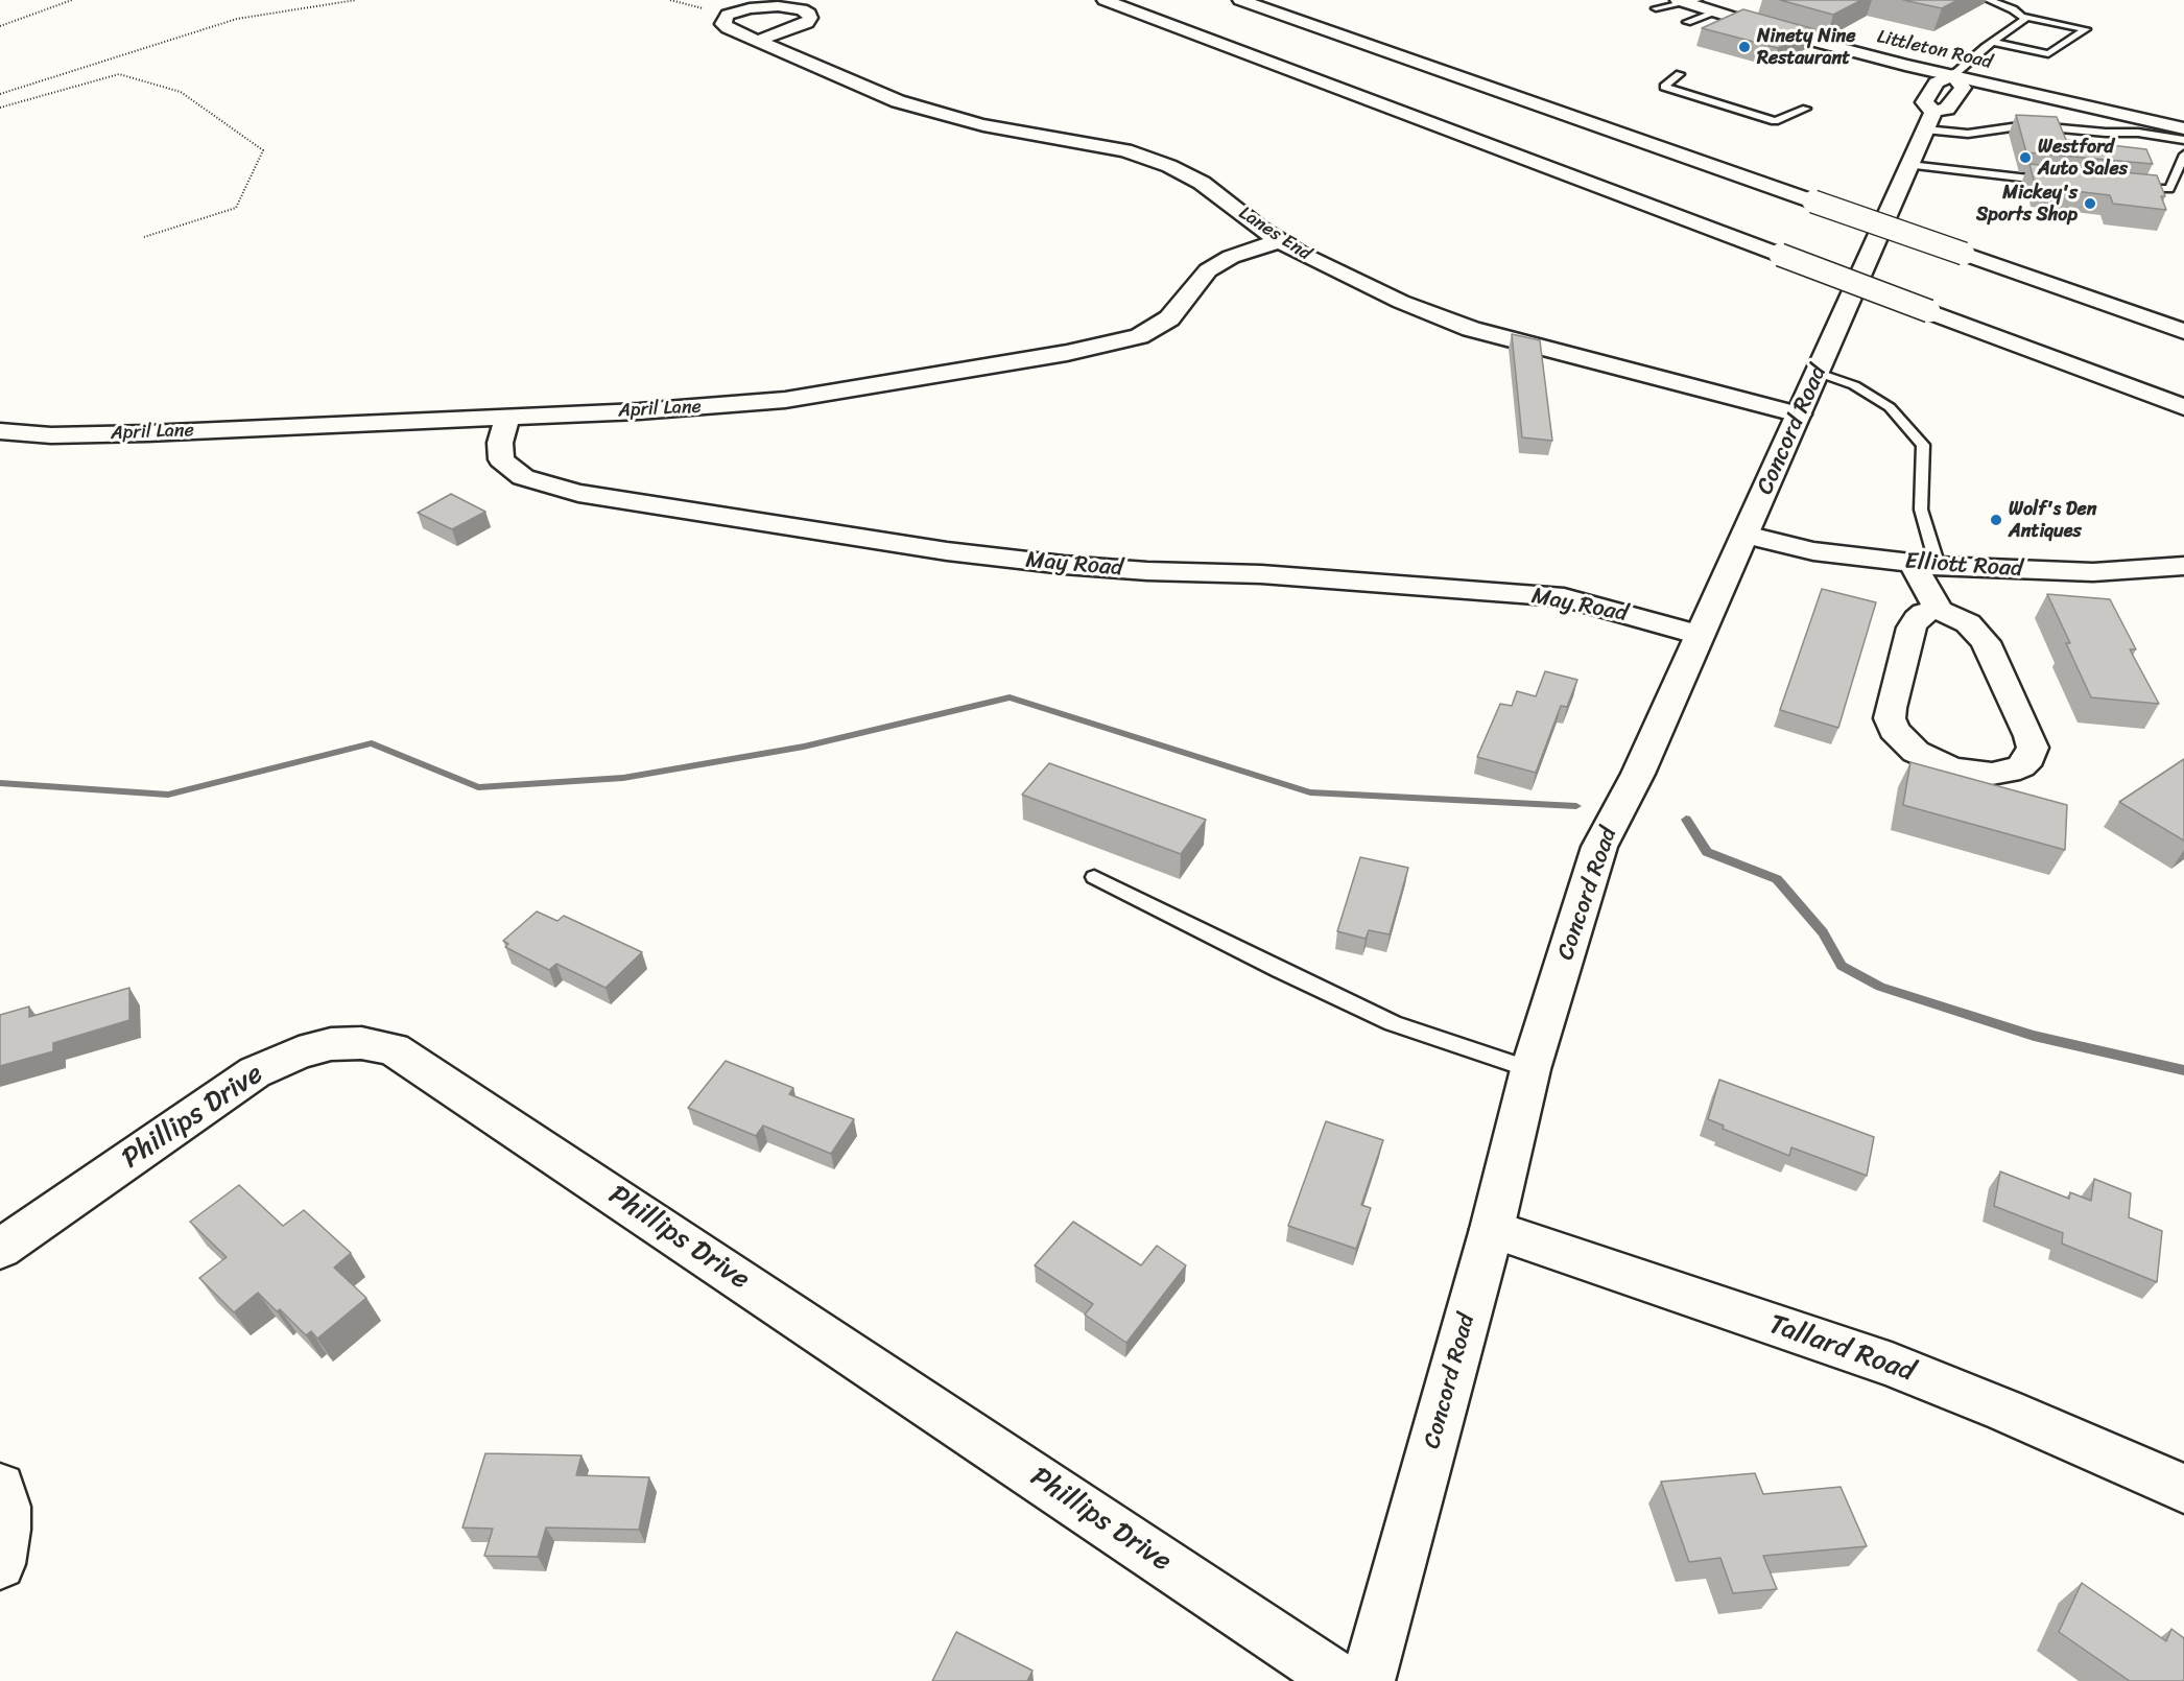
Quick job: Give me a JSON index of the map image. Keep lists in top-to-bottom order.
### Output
{
  "streets": {
    "main road": [
      "Littleton Road",
      "Lanes End",
      "April Lane",
      "Concord Road",
      "May Road",
      "Elliott Road",
      "Phillips Drive",
      "Tallard Road"
    ]
  },
  "crossings": [
    ["Littleton Road", "Concord Road"],
    ["Lanes End", "April Lane"],
    ["Lanes End", "Concord Road"],
    ["April Lane", "May Road"],
    ["Concord Road", "May Road"],
    ["Concord Road", "Elliott Road"],
    ["Concord Road", "Tallard Road"]
  ],
  "places": [
    "Ninety Nine Restaurant",
    "Westford Auto Sales",
    "Mickey's Sports Shop",
    "Wolf's Den Antiques"
  ]
}
